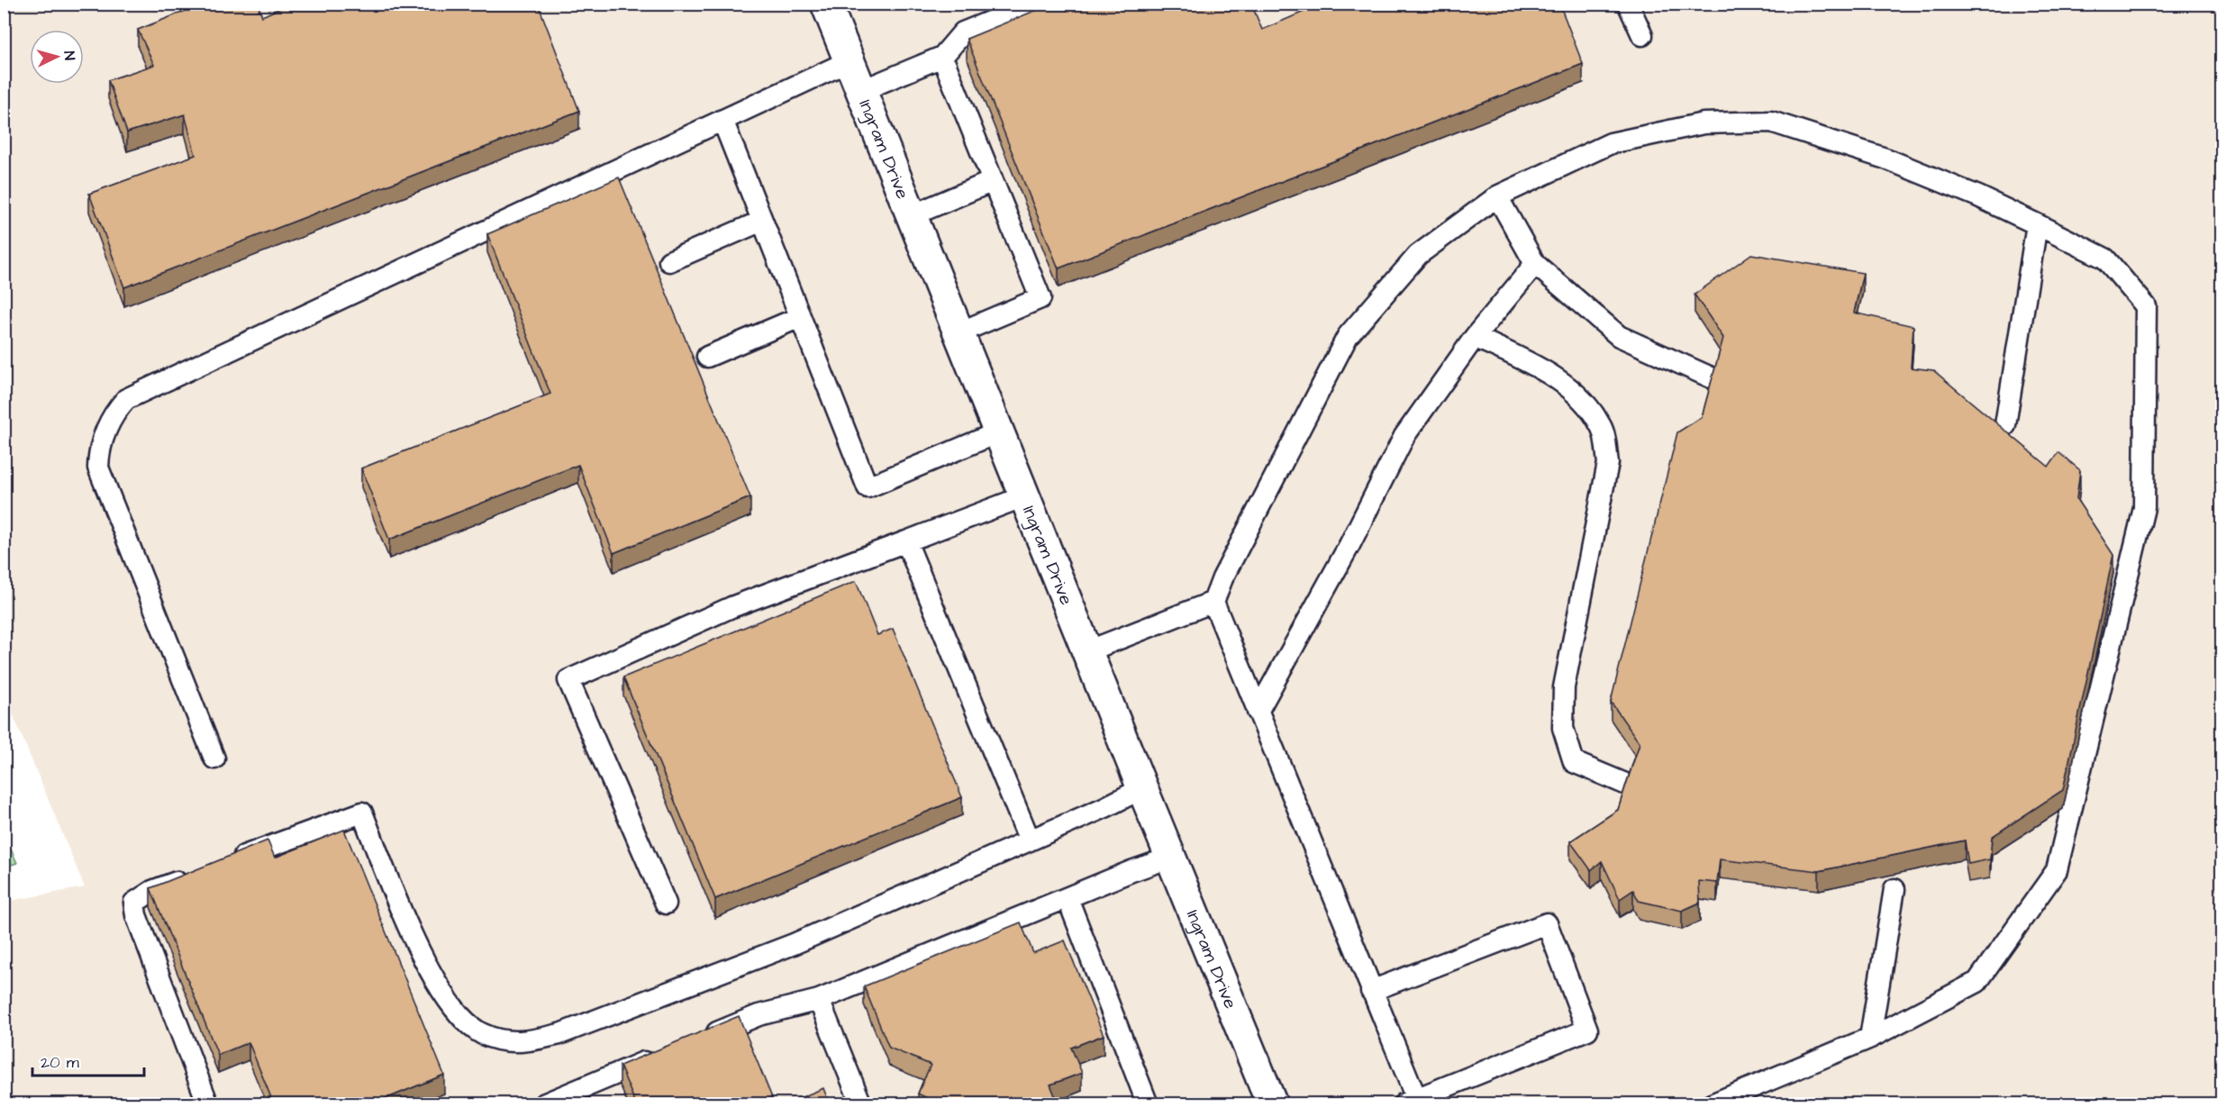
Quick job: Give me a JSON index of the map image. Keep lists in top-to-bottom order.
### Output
{
  "streets": {
    "street": ["Ingram Drive"]
  },
  "scale_bar": "20 m",
  "north": "right"
}
